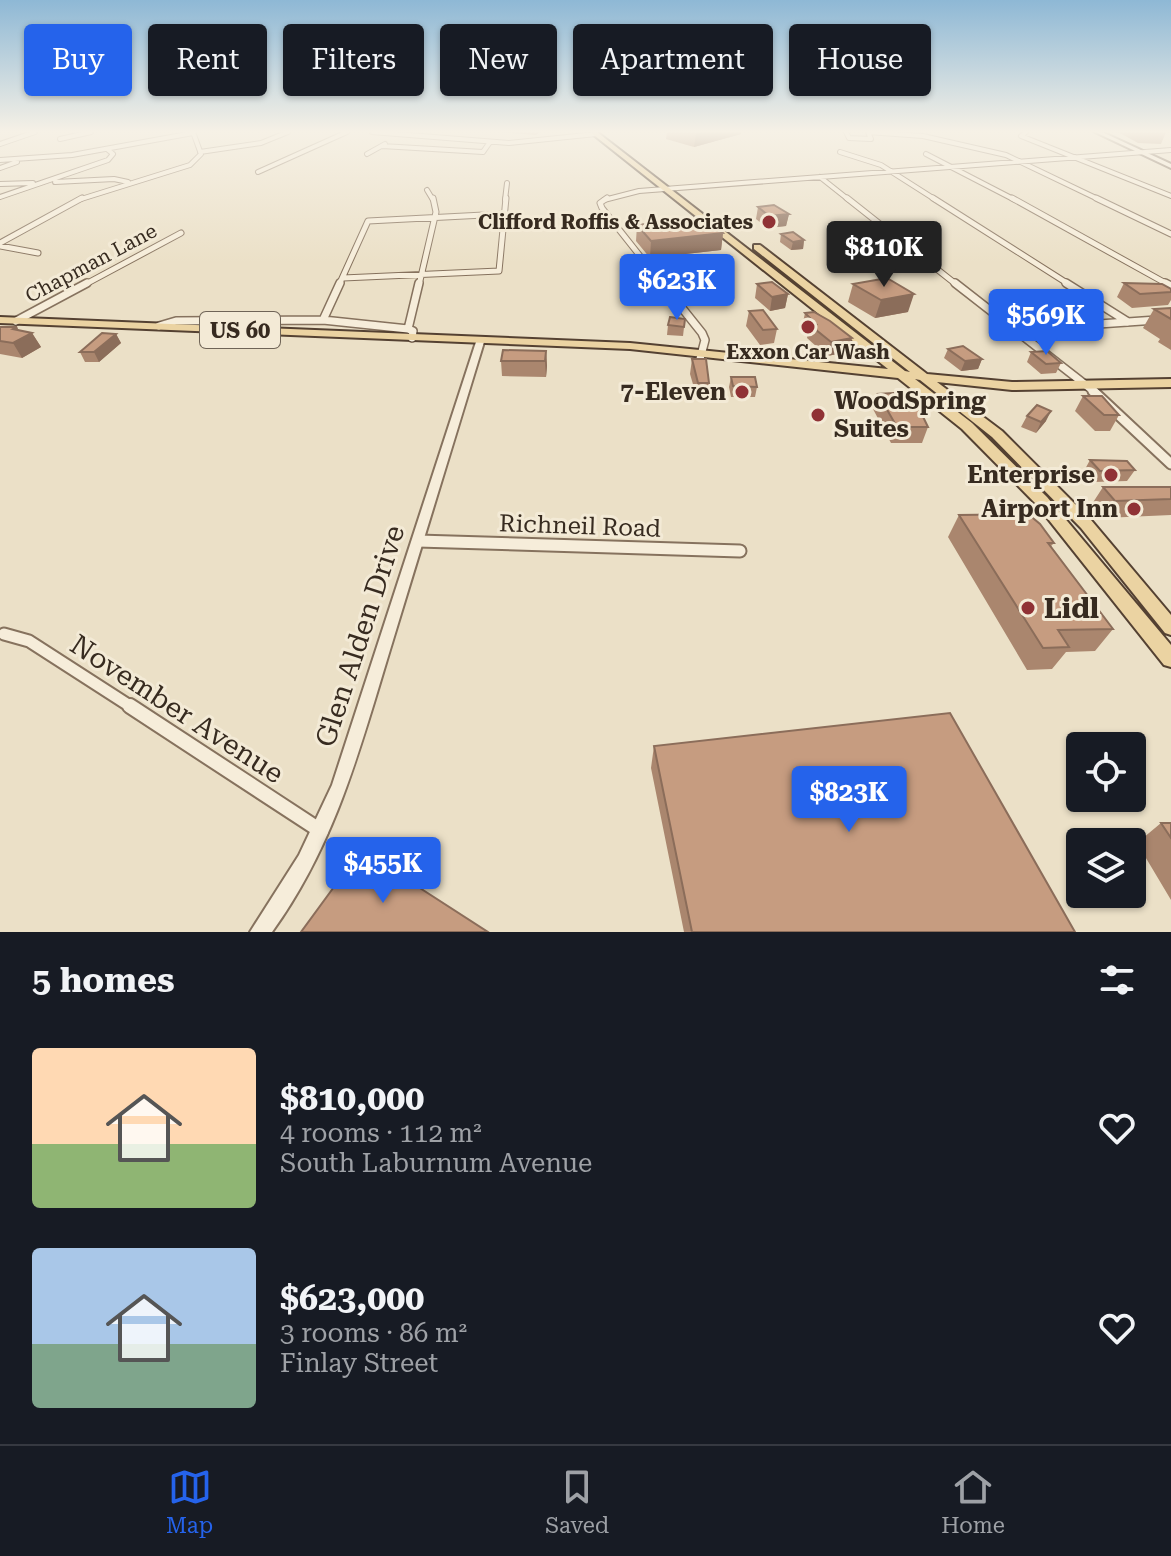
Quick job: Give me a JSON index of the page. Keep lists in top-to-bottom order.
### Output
{
  "streets": {
    "main road": ["US 60"],
    "street": [
      "Chapman Lane",
      "Richneil Road",
      "Glen Alden Drive",
      "November Avenue"
    ]
  },
  "crossings": [
    ["Chapman Lane", "US 60"],
    ["US 60", "Glen Alden Drive"],
    ["Richneil Road", "Glen Alden Drive"],
    ["Glen Alden Drive", "November Avenue"]
  ],
  "places": [
    "Clifford Roffis & Associates",
    "Exxon Car Wash",
    "7-Eleven",
    "WoodSpring Suites",
    "Enterprise",
    "Airport Inn",
    "Lidl"
  ],
  "page": {
    "chip": [
      "Buy",
      "Rent",
      "Filters",
      "New",
      "Apartment",
      "House"
    ],
    "price": [
      "$810K",
      "$623K",
      "$569K",
      "$823K",
      "$455K"
    ],
    "heading": "5 homes",
    "list": [
      {
        "name": "$810,000",
        "note": "4 rooms · 112 m² · South Laburnum Avenue"
      },
      {
        "name": "$623,000",
        "note": "3 rooms · 86 m² · Finlay Street"
      }
    ],
    "tabs": ["Map", "Saved", "Home"]
  }
}
